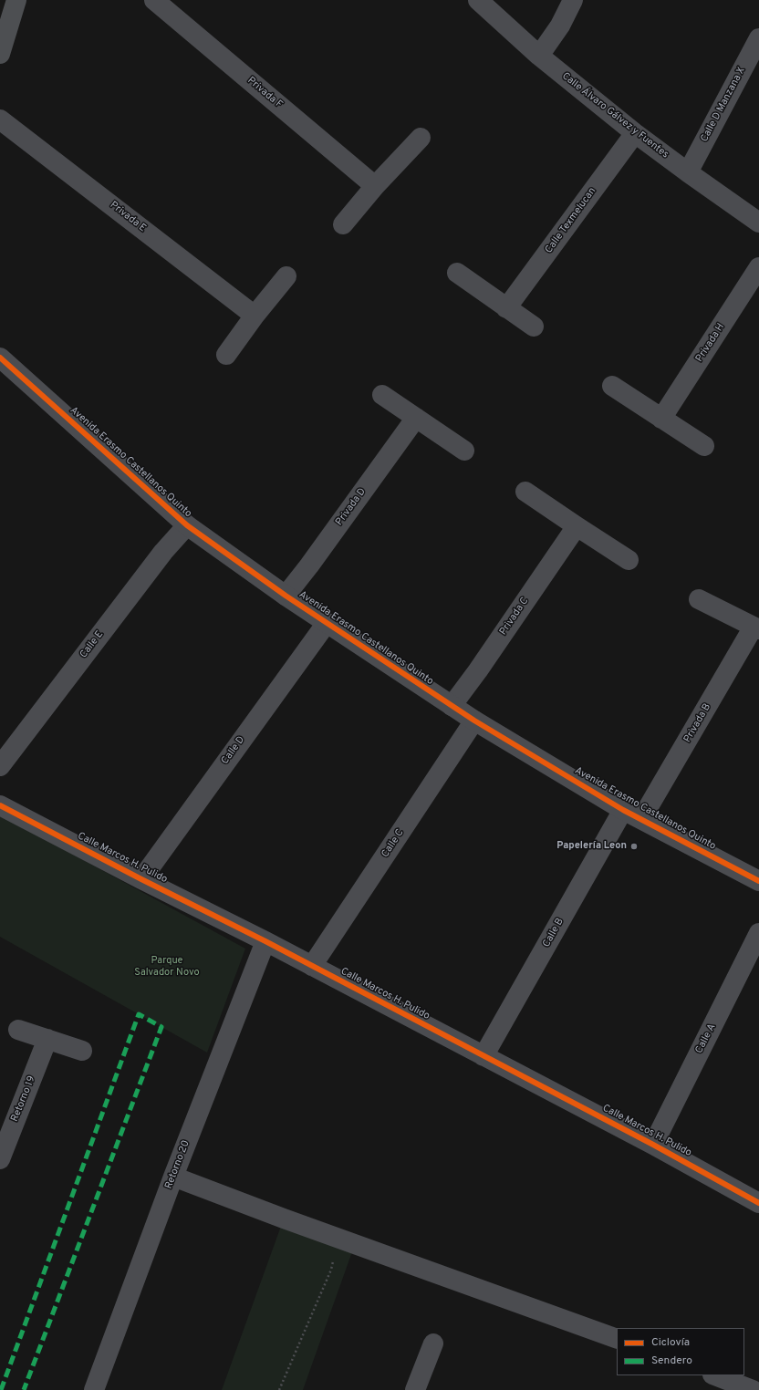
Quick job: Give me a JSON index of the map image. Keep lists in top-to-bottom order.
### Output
{
  "streets": {
    "street": [
      "Privada F",
      "Calle D Manzana X",
      "Calle Álvaro Gálvez y Fuentes",
      "Privada E",
      "Calle Texmelucan",
      "Privada H",
      "Avenida Erasmo Castellanos Quinto",
      "Privada D",
      "Privada C",
      "Calle E",
      "Privada B",
      "Calle D",
      "Calle C",
      "Calle Marcos H. Pulido",
      "Calle B",
      "Calle A",
      "Retorno 19",
      "Retorno 20"
    ]
  },
  "crossings": [
    ["Calle D Manzana X", "Calle Álvaro Gálvez y Fuentes"],
    ["Calle Álvaro Gálvez y Fuentes", "Calle Texmelucan"],
    ["Avenida Erasmo Castellanos Quinto", "Privada D"],
    ["Avenida Erasmo Castellanos Quinto", "Privada C"],
    ["Avenida Erasmo Castellanos Quinto", "Calle E"],
    ["Avenida Erasmo Castellanos Quinto", "Privada B"],
    ["Avenida Erasmo Castellanos Quinto", "Calle D"],
    ["Avenida Erasmo Castellanos Quinto", "Calle C"],
    ["Avenida Erasmo Castellanos Quinto", "Calle B"],
    ["Calle D", "Calle Marcos H. Pulido"],
    ["Calle C", "Calle Marcos H. Pulido"],
    ["Calle Marcos H. Pulido", "Calle B"],
    ["Calle Marcos H. Pulido", "Calle A"],
    ["Calle Marcos H. Pulido", "Retorno 20"]
  ],
  "parks": ["Parque Salvador Novo"],
  "places": ["Papelería Leon"],
  "legend": ["Ciclovía", "Sendero"]
}
